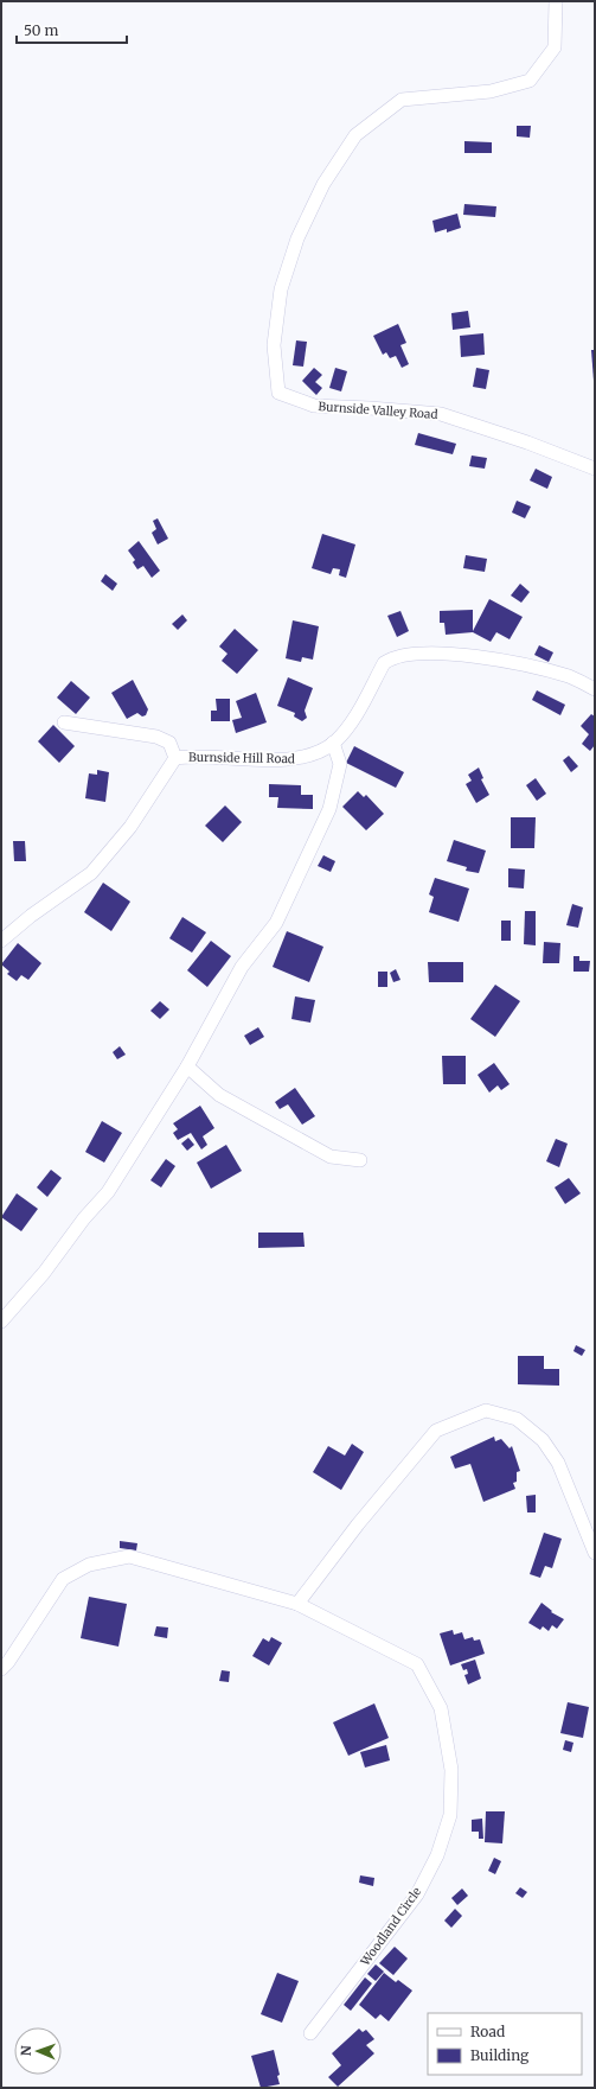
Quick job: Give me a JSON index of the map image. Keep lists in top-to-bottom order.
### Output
{
  "streets": {
    "street": ["Burnside Valley Road", "Burnside Hill Road", "Woodland Circle"]
  },
  "legend": ["Road", "Building"],
  "scale_bar": "50 m",
  "north": "left"
}
